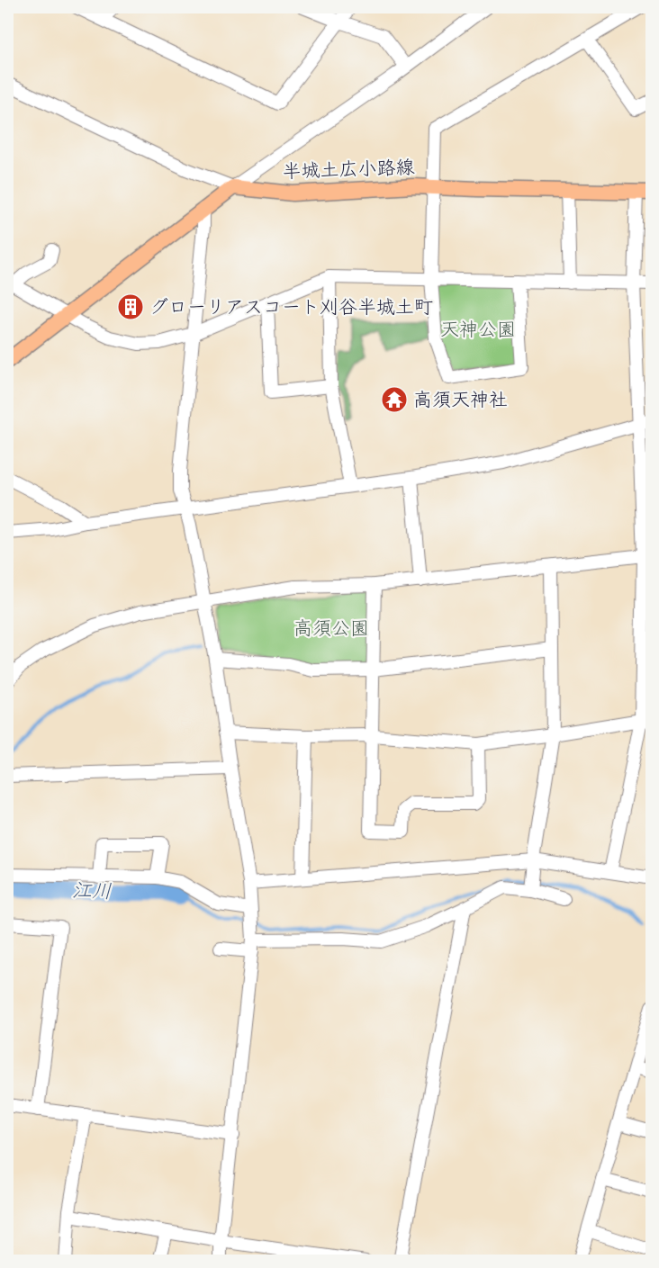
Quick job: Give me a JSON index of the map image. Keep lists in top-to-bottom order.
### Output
{
  "streets": {
    "main road": ["半城土広小路線"]
  },
  "water": ["江川"],
  "parks": ["天神公園", "高須公園"],
  "places": {
    "building": ["グローリアスコート刈谷半城土町"],
    "temple": ["高須天神社"]
  }
}
